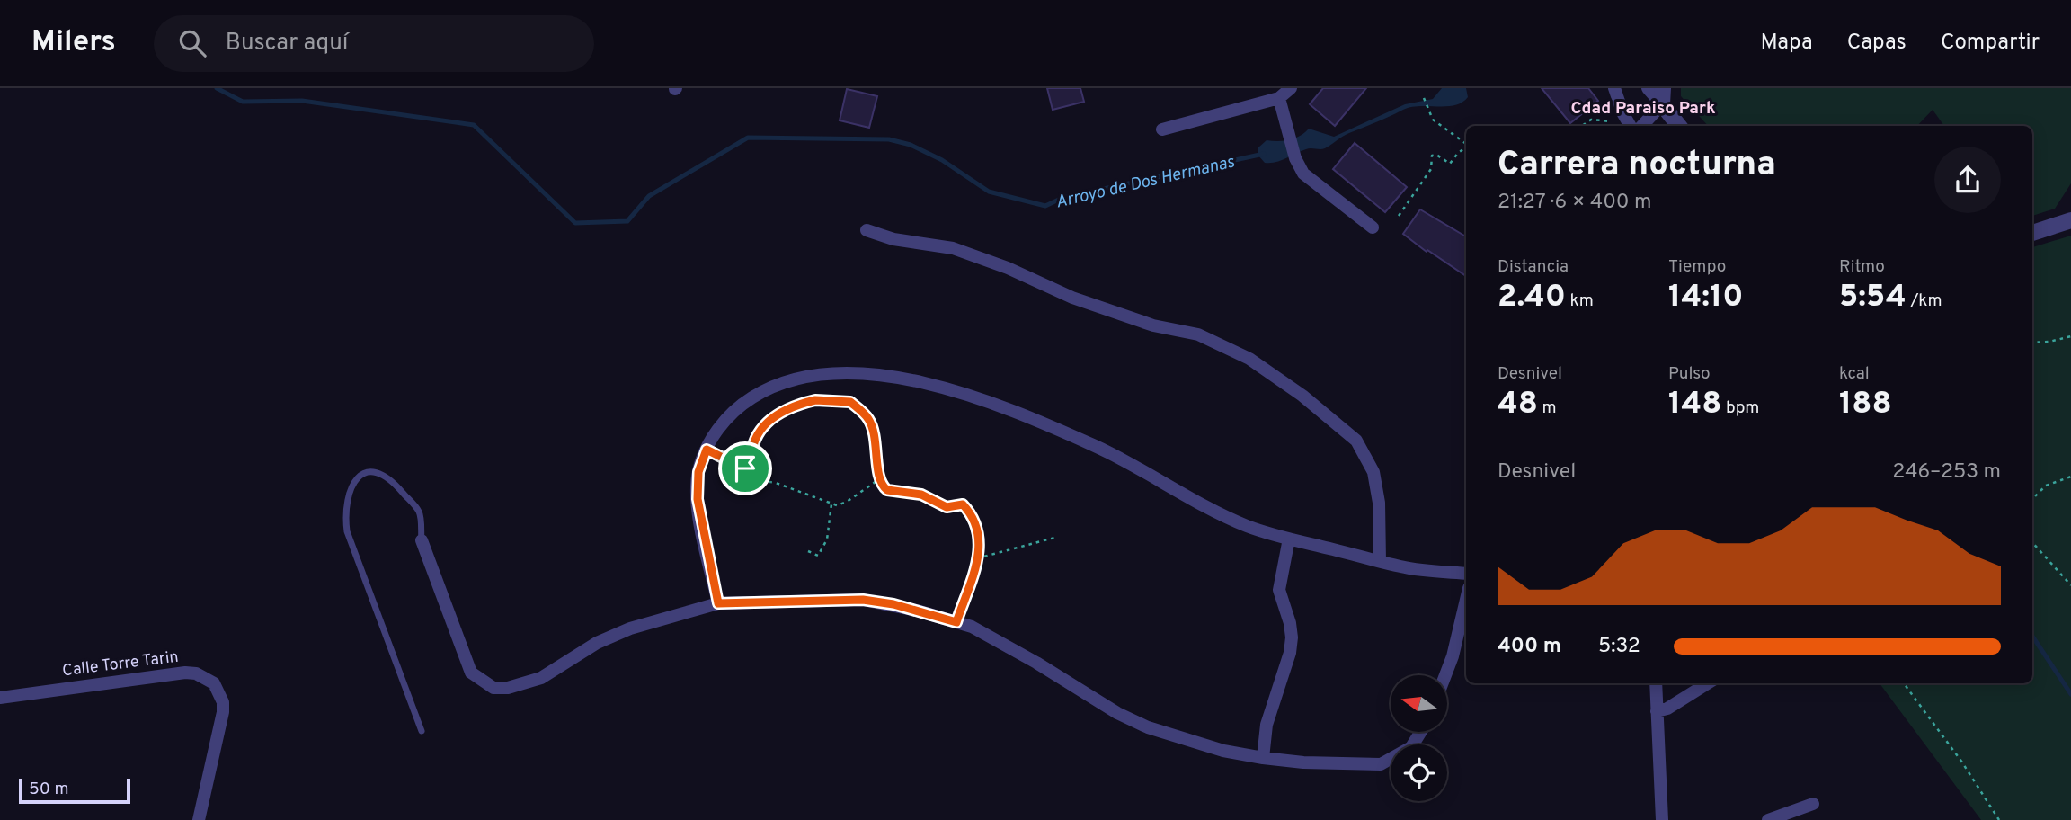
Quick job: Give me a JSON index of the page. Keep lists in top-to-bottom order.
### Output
{
  "streets": {
    "street": ["Calle Torre Tarin"]
  },
  "districts": ["Cdad Paraiso Park"],
  "water": ["Arroyo de Dos Hermanas"],
  "scale_bar": "50 m",
  "north": "left",
  "page": {
    "header": "Milers",
    "search": "Buscar aquí",
    "nav": ["Mapa", "Capas", "Compartir"],
    "heading": ["Carrera nocturna", "21:27 · 6 × 400 m"],
    "stats": [
      ["Distancia", "2.40 km"],
      ["Tiempo", "14:10"],
      ["Ritmo", "5:54 /km"],
      ["Desnivel", "48 m"],
      ["Pulso", "148 bpm"],
      ["kcal", "188"]
    ],
    "chart": ["Desnivel", "246–253 m"],
    "list": [
      {
        "name": "400 m",
        "note": "5:32"
      }
    ],
    "scale": "50 m"
  }
}
